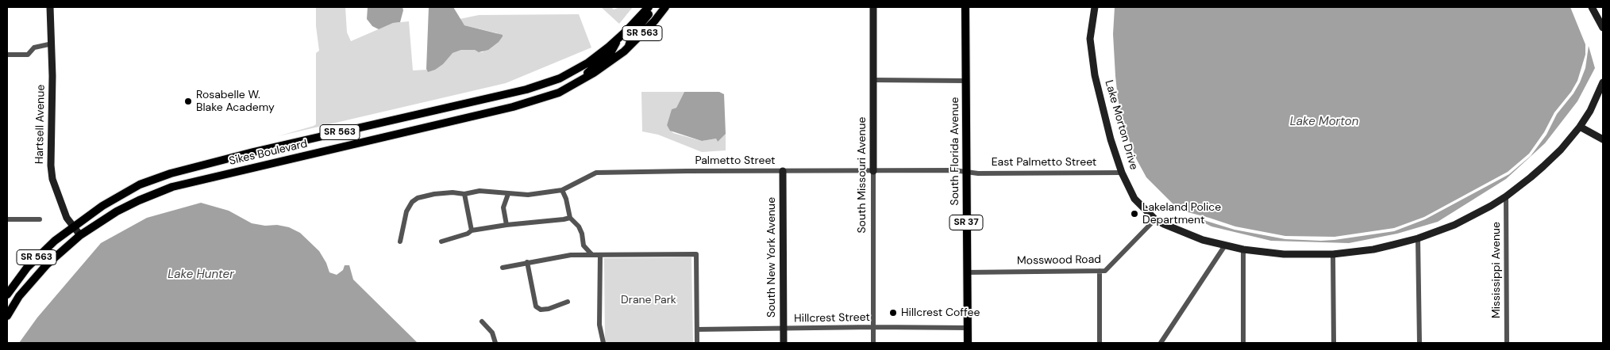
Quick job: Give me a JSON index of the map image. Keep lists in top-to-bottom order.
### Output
{
  "streets": {
    "main road": [
      "SR 563",
      "South Florida Avenue",
      "Sikes Boulevard",
      "SR 37"
    ],
    "street": [
      "Hartsell Avenue",
      "Lake Morton Drive",
      "Palmetto Street",
      "East Palmetto Street",
      "South Missouri Avenue",
      "South New York Avenue",
      "Mosswood Road",
      "Mississippi Avenue",
      "Hillcrest Street"
    ]
  },
  "crossings": [
    ["Hartsell Avenue", "Sikes Boulevard"],
    ["Lake Morton Drive", "East Palmetto Street"],
    ["Lake Morton Drive", "Mosswood Road"],
    ["Lake Morton Drive", "Mississippi Avenue"],
    ["South Florida Avenue", "Palmetto Street"],
    ["South Florida Avenue", "East Palmetto Street"],
    ["South Florida Avenue", "Mosswood Road"],
    ["South Florida Avenue", "Hillcrest Street"],
    ["Palmetto Street", "East Palmetto Street"],
    ["Palmetto Street", "South Missouri Avenue"],
    ["Palmetto Street", "South New York Avenue"],
    ["South Missouri Avenue", "Hillcrest Street"],
    ["South New York Avenue", "Hillcrest Street"]
  ],
  "water": ["Lake Morton", "Lake Hunter"],
  "parks": ["Drane Park"],
  "places": ["Rosabelle W. Blake Academy", "Lakeland Police Department", "Hillcrest Coffee"]
}
